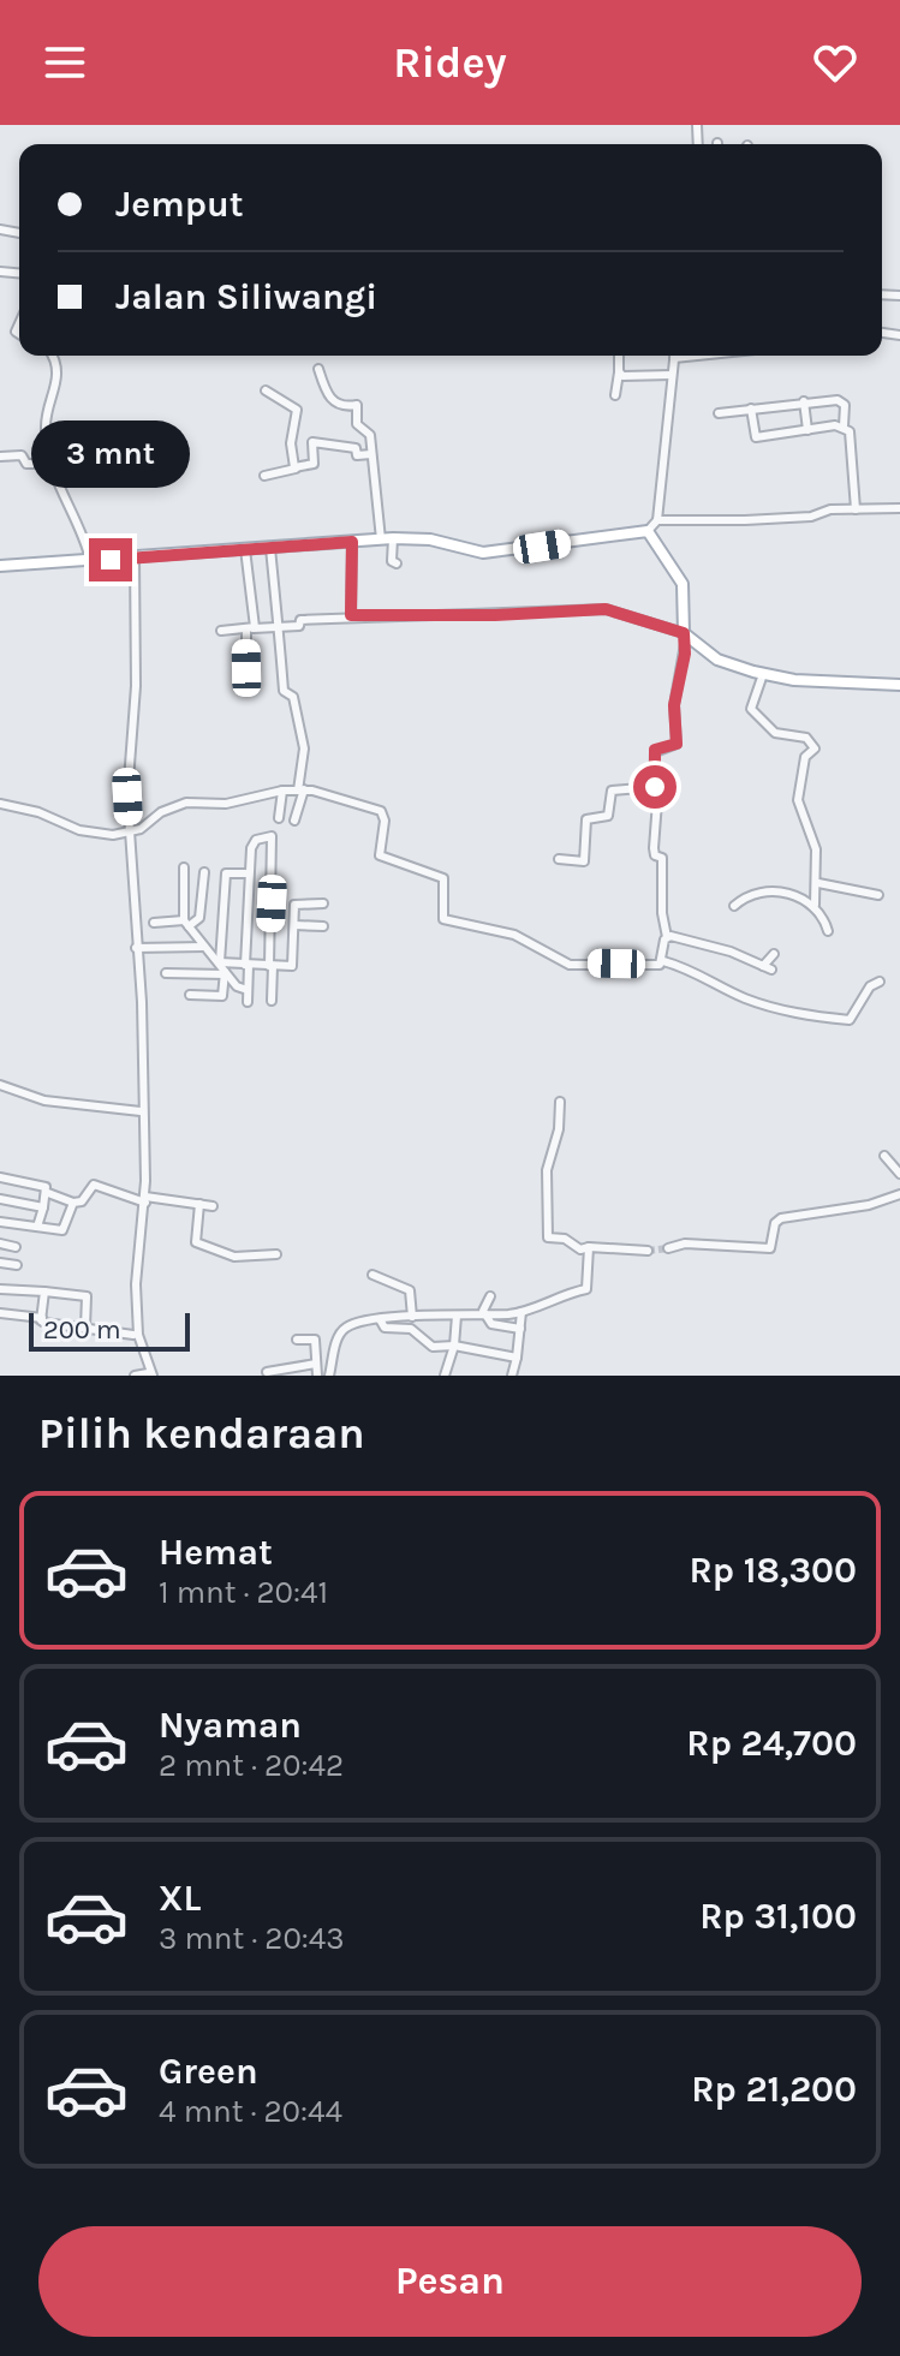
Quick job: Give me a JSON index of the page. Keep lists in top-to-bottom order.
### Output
{
  "scale_bar": "200 m",
  "page": {
    "header": "Ridey",
    "banner": ["Jemput", "Jalan Siliwangi"],
    "bubble": "3 mnt",
    "scale": "200 m",
    "heading": "Pilih kendaraan",
    "list": [
      {
        "name": "Hemat",
        "note": "1 mnt · 20:41",
        "value": "Rp 18,300"
      },
      {
        "name": "Nyaman",
        "note": "2 mnt · 20:42",
        "value": "Rp 24,700"
      },
      {
        "name": "XL",
        "note": "3 mnt · 20:43",
        "value": "Rp 31,100"
      },
      {
        "name": "Green",
        "note": "4 mnt · 20:44",
        "value": "Rp 21,200"
      }
    ],
    "buttons": "Pesan"
  }
}
